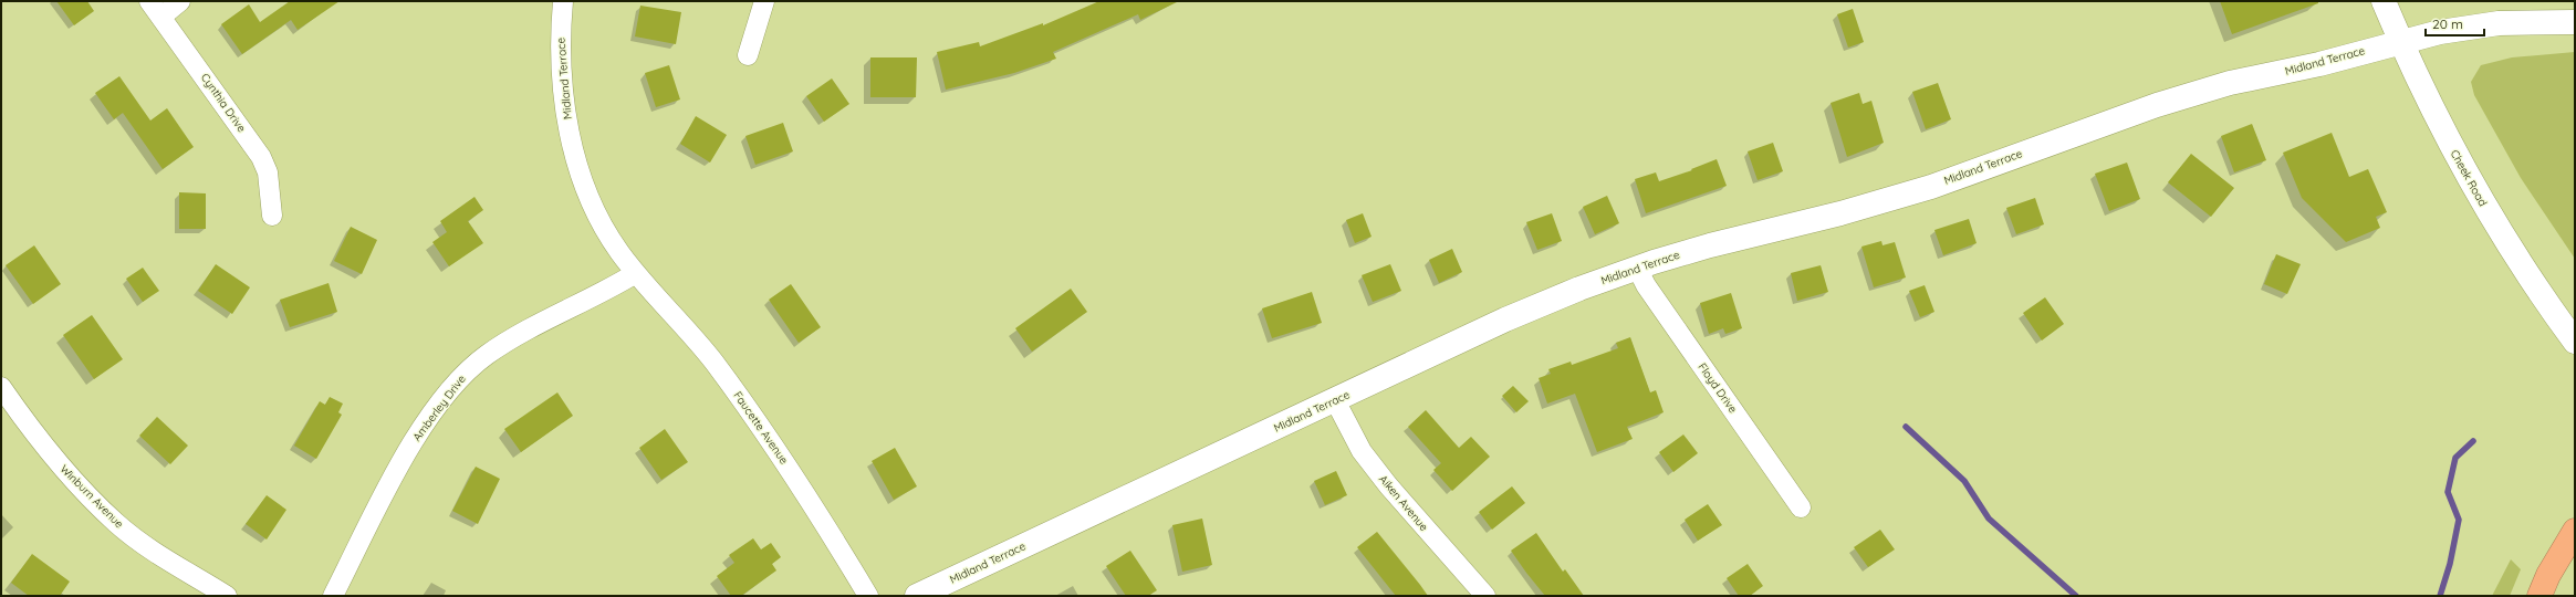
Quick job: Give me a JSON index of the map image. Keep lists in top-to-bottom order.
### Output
{
  "streets": {
    "street": [
      "Midland Terrace",
      "Cynthia Drive",
      "Cheek Road",
      "Floyd Drive",
      "Amberley Drive",
      "Faucette Avenue",
      "Winburn Avenue",
      "Aiken Avenue"
    ]
  },
  "crossings": [
    ["Midland Terrace", "Cheek Road"],
    ["Midland Terrace", "Floyd Drive"],
    ["Midland Terrace", "Amberley Drive"],
    ["Midland Terrace", "Faucette Avenue"],
    ["Midland Terrace", "Aiken Avenue"],
    ["Amberley Drive", "Faucette Avenue"]
  ],
  "scale_bar": "20 m"
}
